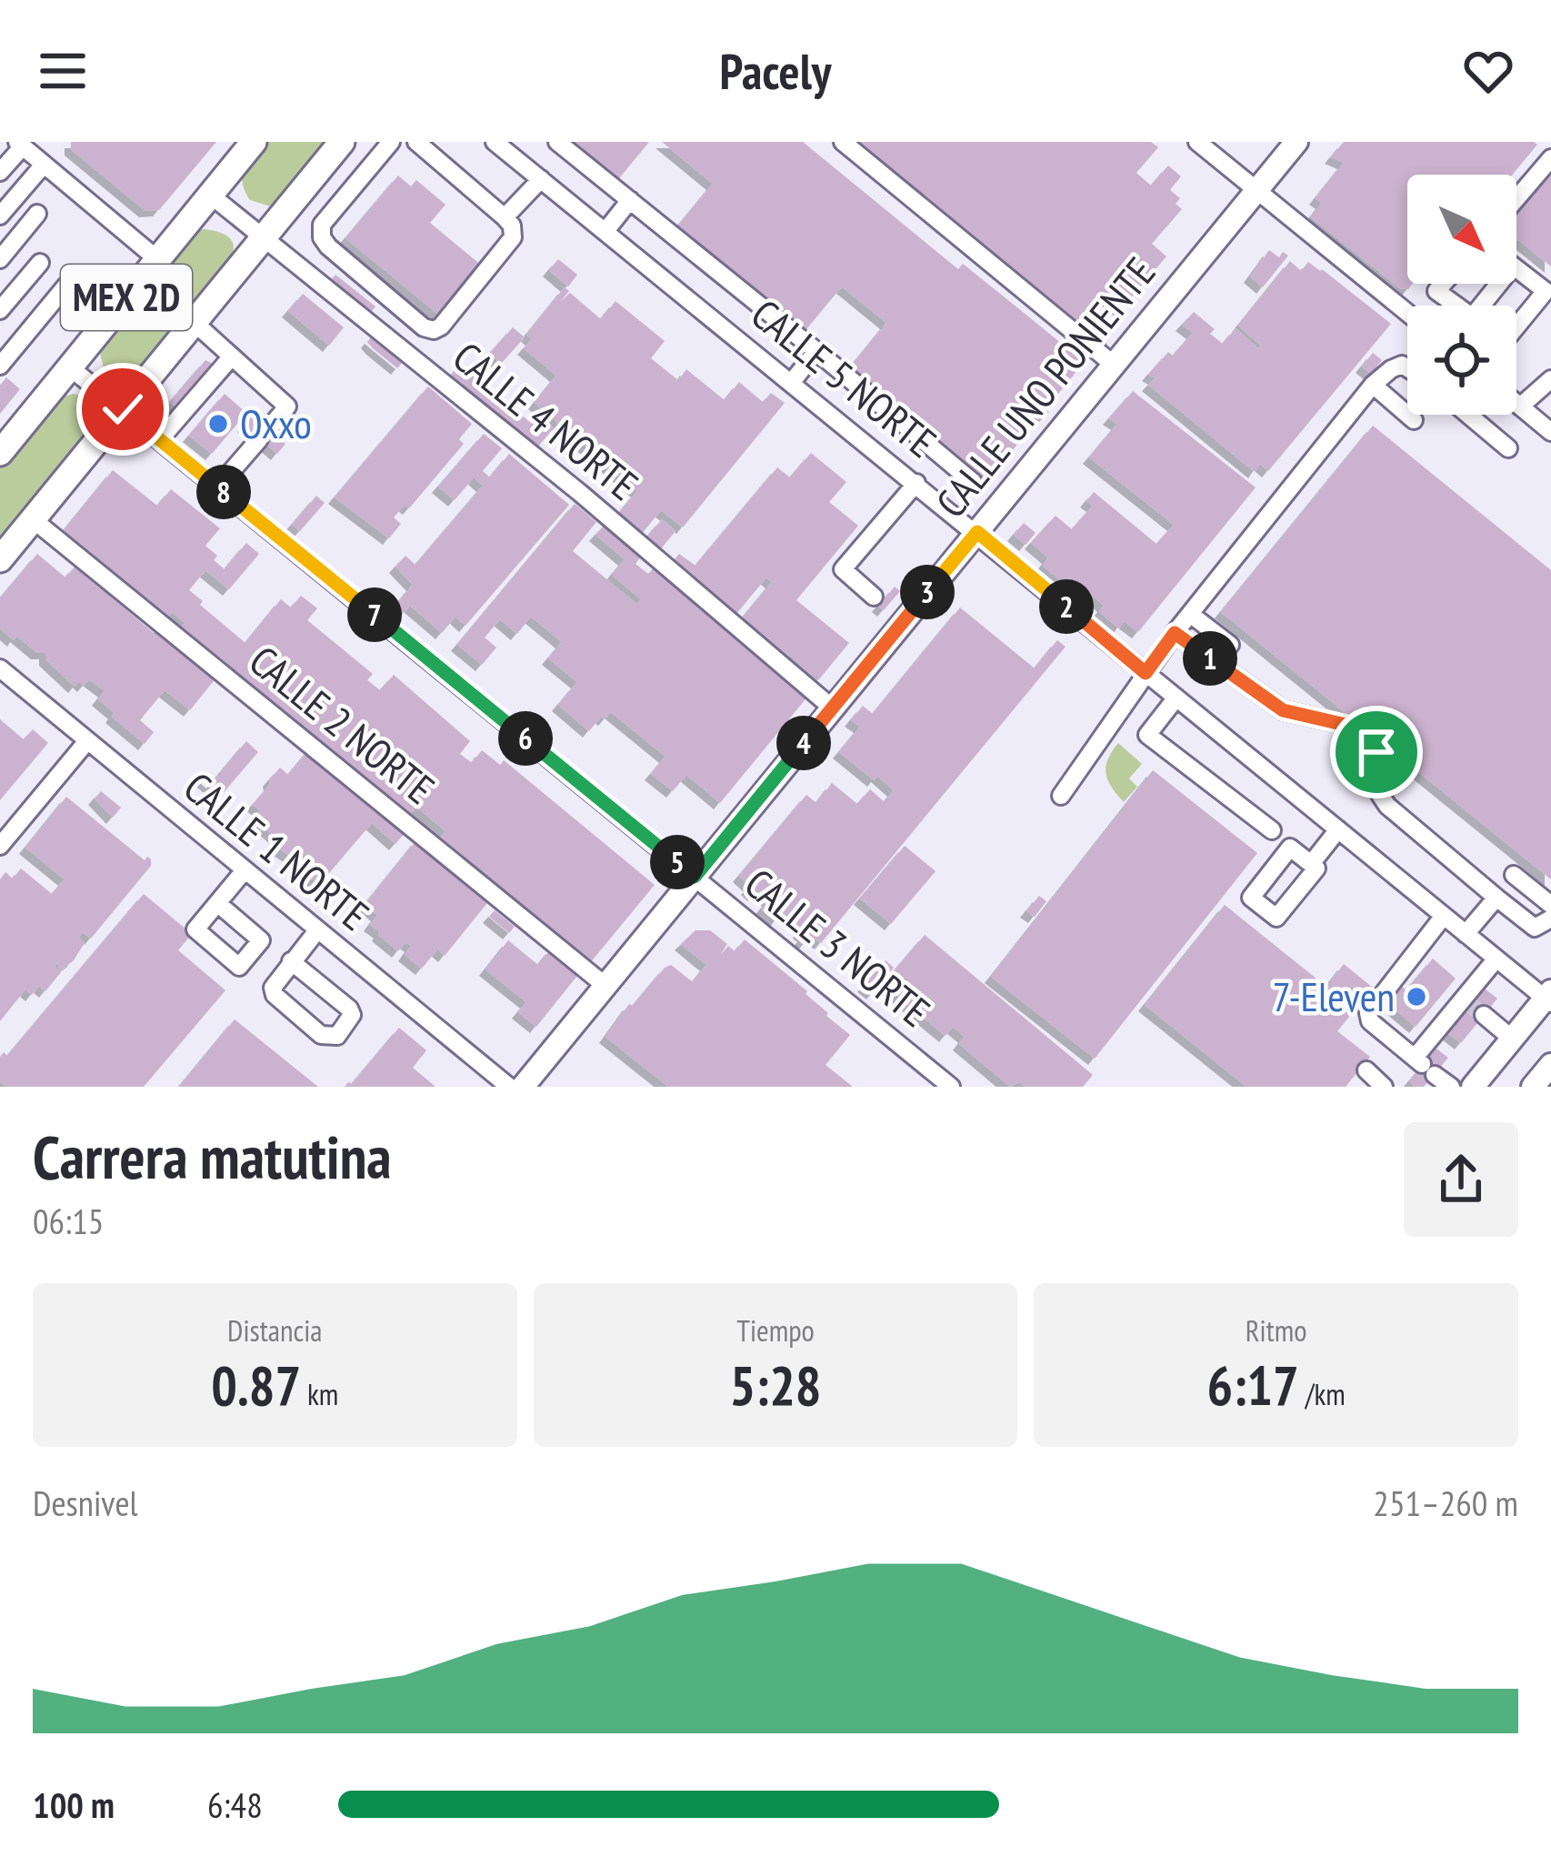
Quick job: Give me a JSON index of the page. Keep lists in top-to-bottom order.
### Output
{
  "streets": {
    "highway": ["MEX 2D"],
    "main road": ["CALLE UNO PONIENTE"],
    "street": [
      "CALLE 5 NORTE",
      "CALLE 4 NORTE",
      "CALLE 2 NORTE",
      "CALLE 1 NORTE",
      "CALLE 3 NORTE"
    ]
  },
  "crossings": [
    ["MEX 2D", "CALLE 4 NORTE"],
    ["MEX 2D", "CALLE 2 NORTE"],
    ["MEX 2D", "CALLE 3 NORTE"],
    ["CALLE 5 NORTE", "CALLE UNO PONIENTE"],
    ["CALLE UNO PONIENTE", "CALLE 4 NORTE"],
    ["CALLE UNO PONIENTE", "CALLE 2 NORTE"],
    ["CALLE UNO PONIENTE", "CALLE 3 NORTE"]
  ],
  "places": ["Oxxo", "7-Eleven"],
  "north": "bottom right",
  "page": {
    "header": "Pacely",
    "pins": [
      "8",
      "3",
      "2",
      "7",
      "1",
      "6",
      "4",
      "5"
    ],
    "heading": ["Carrera matutina", "06:15"],
    "stats": [
      ["Distancia", "0.87 km"],
      ["Tiempo", "5:28"],
      ["Ritmo", "6:17 /km"]
    ],
    "chart": ["Desnivel", "251–260 m"],
    "list": [
      {
        "name": "100 m",
        "note": "6:48"
      }
    ]
  }
}
